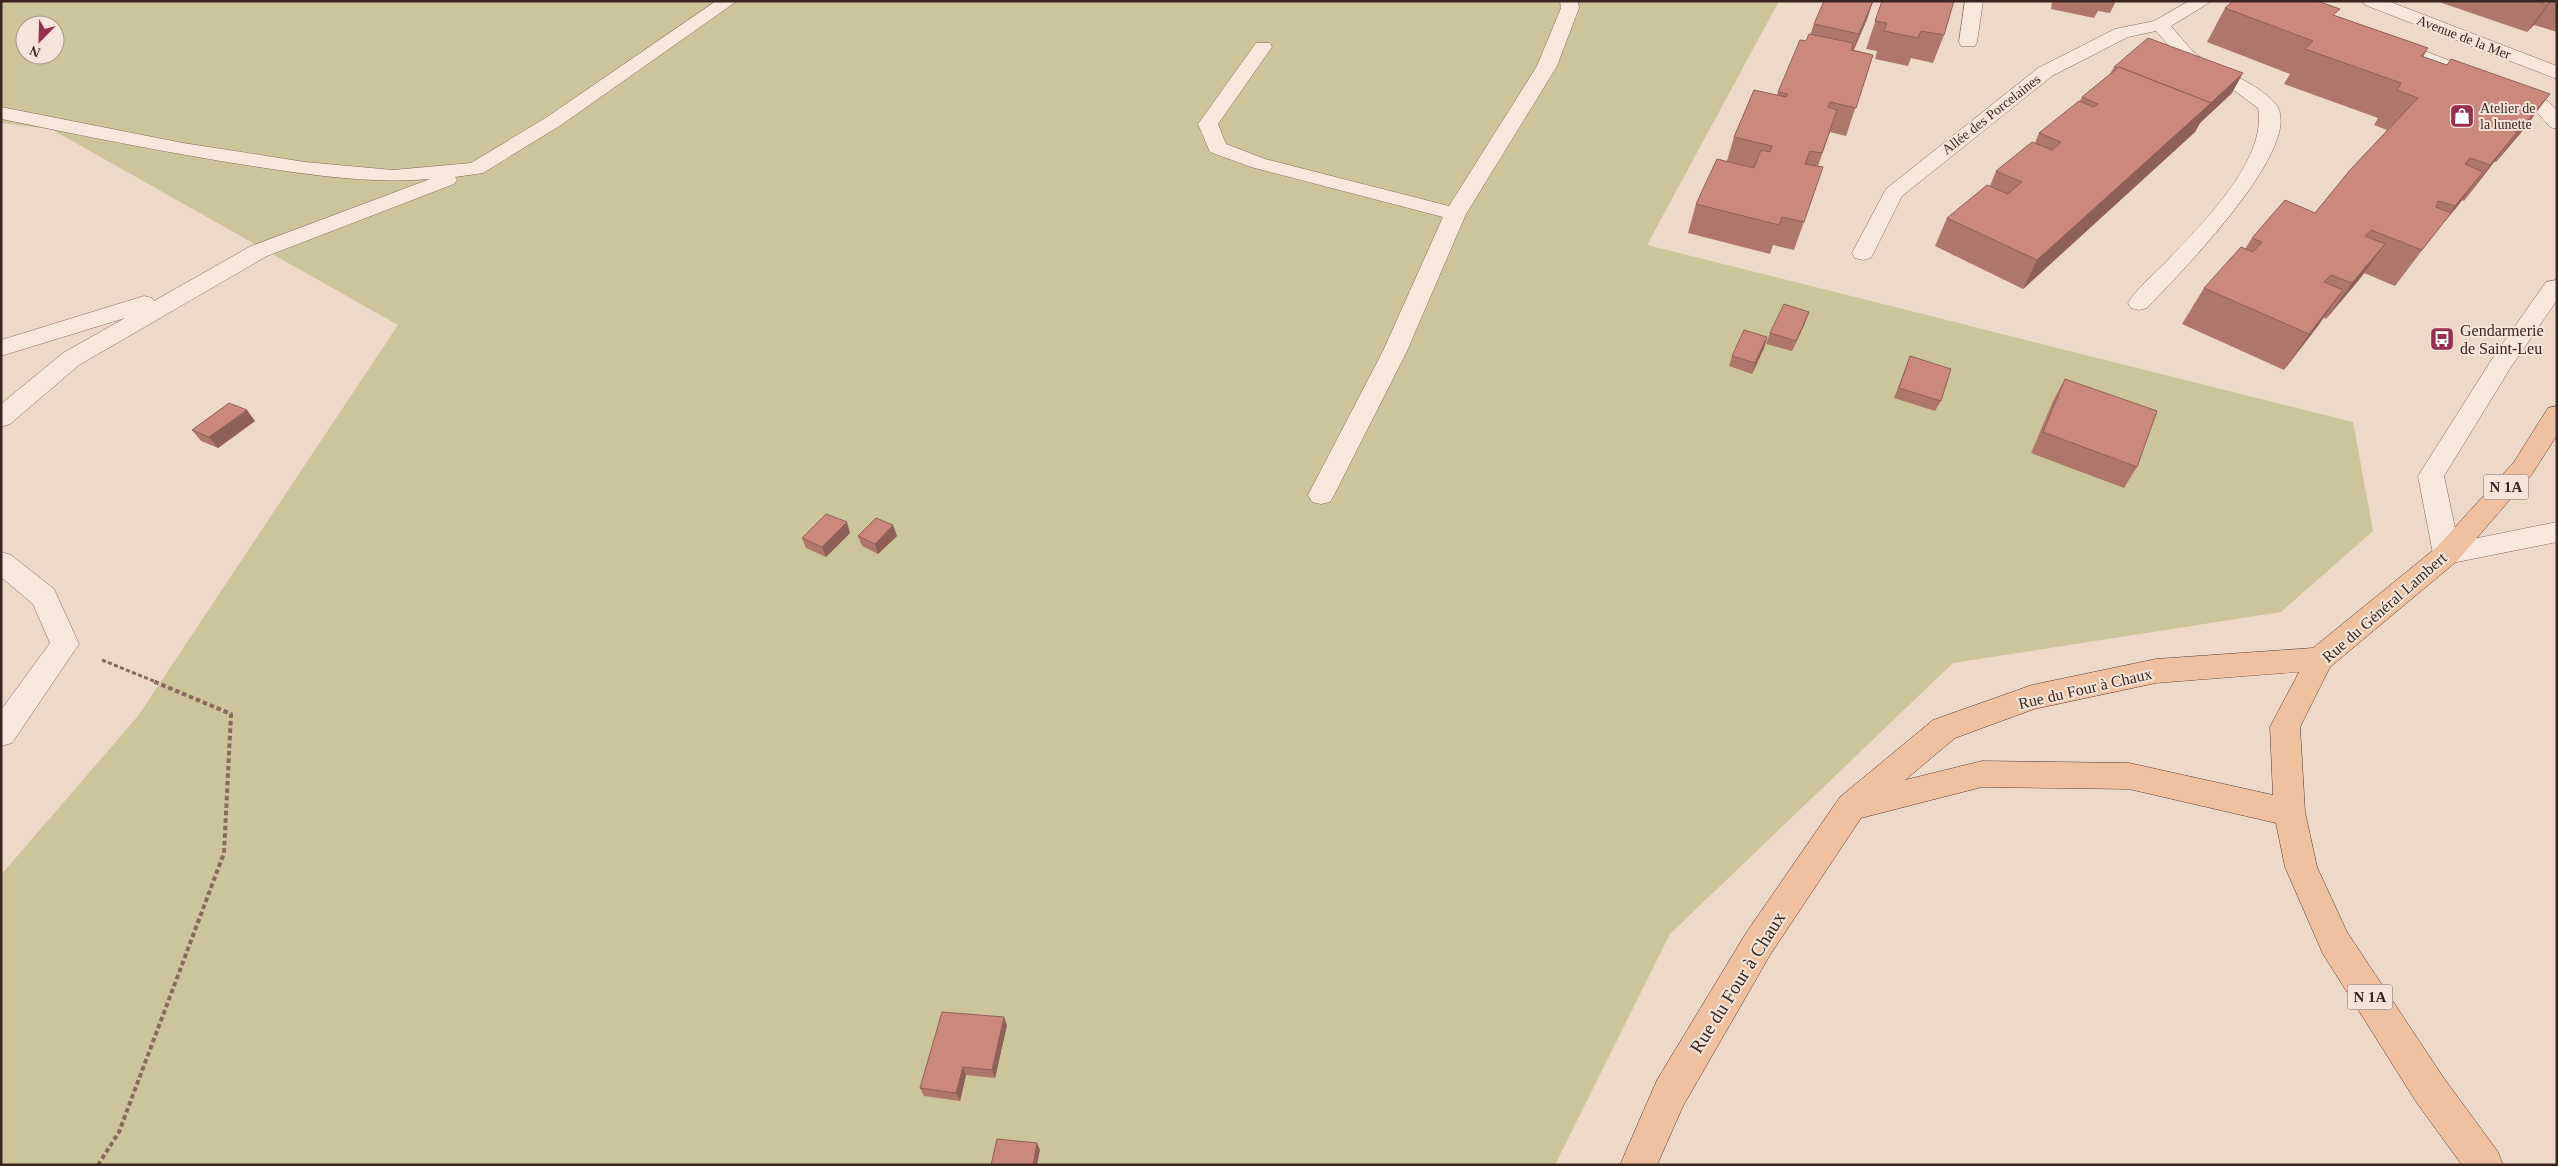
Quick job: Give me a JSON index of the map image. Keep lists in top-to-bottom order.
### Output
{
  "streets": {
    "main road": ["N 1A", "Rue du Général Lambert", "Rue du Four à Chaux"],
    "street": ["Avenue de la Mer", "Allée des Porcelaines"]
  },
  "crossings": [
    ["Rue du Général Lambert", "Rue du Four à Chaux"]
  ],
  "places": {
    "shop": ["Atelier de la lunette"],
    "bus stop": ["Gendarmerie de Saint-Leu"]
  },
  "north": "bottom left"
}
